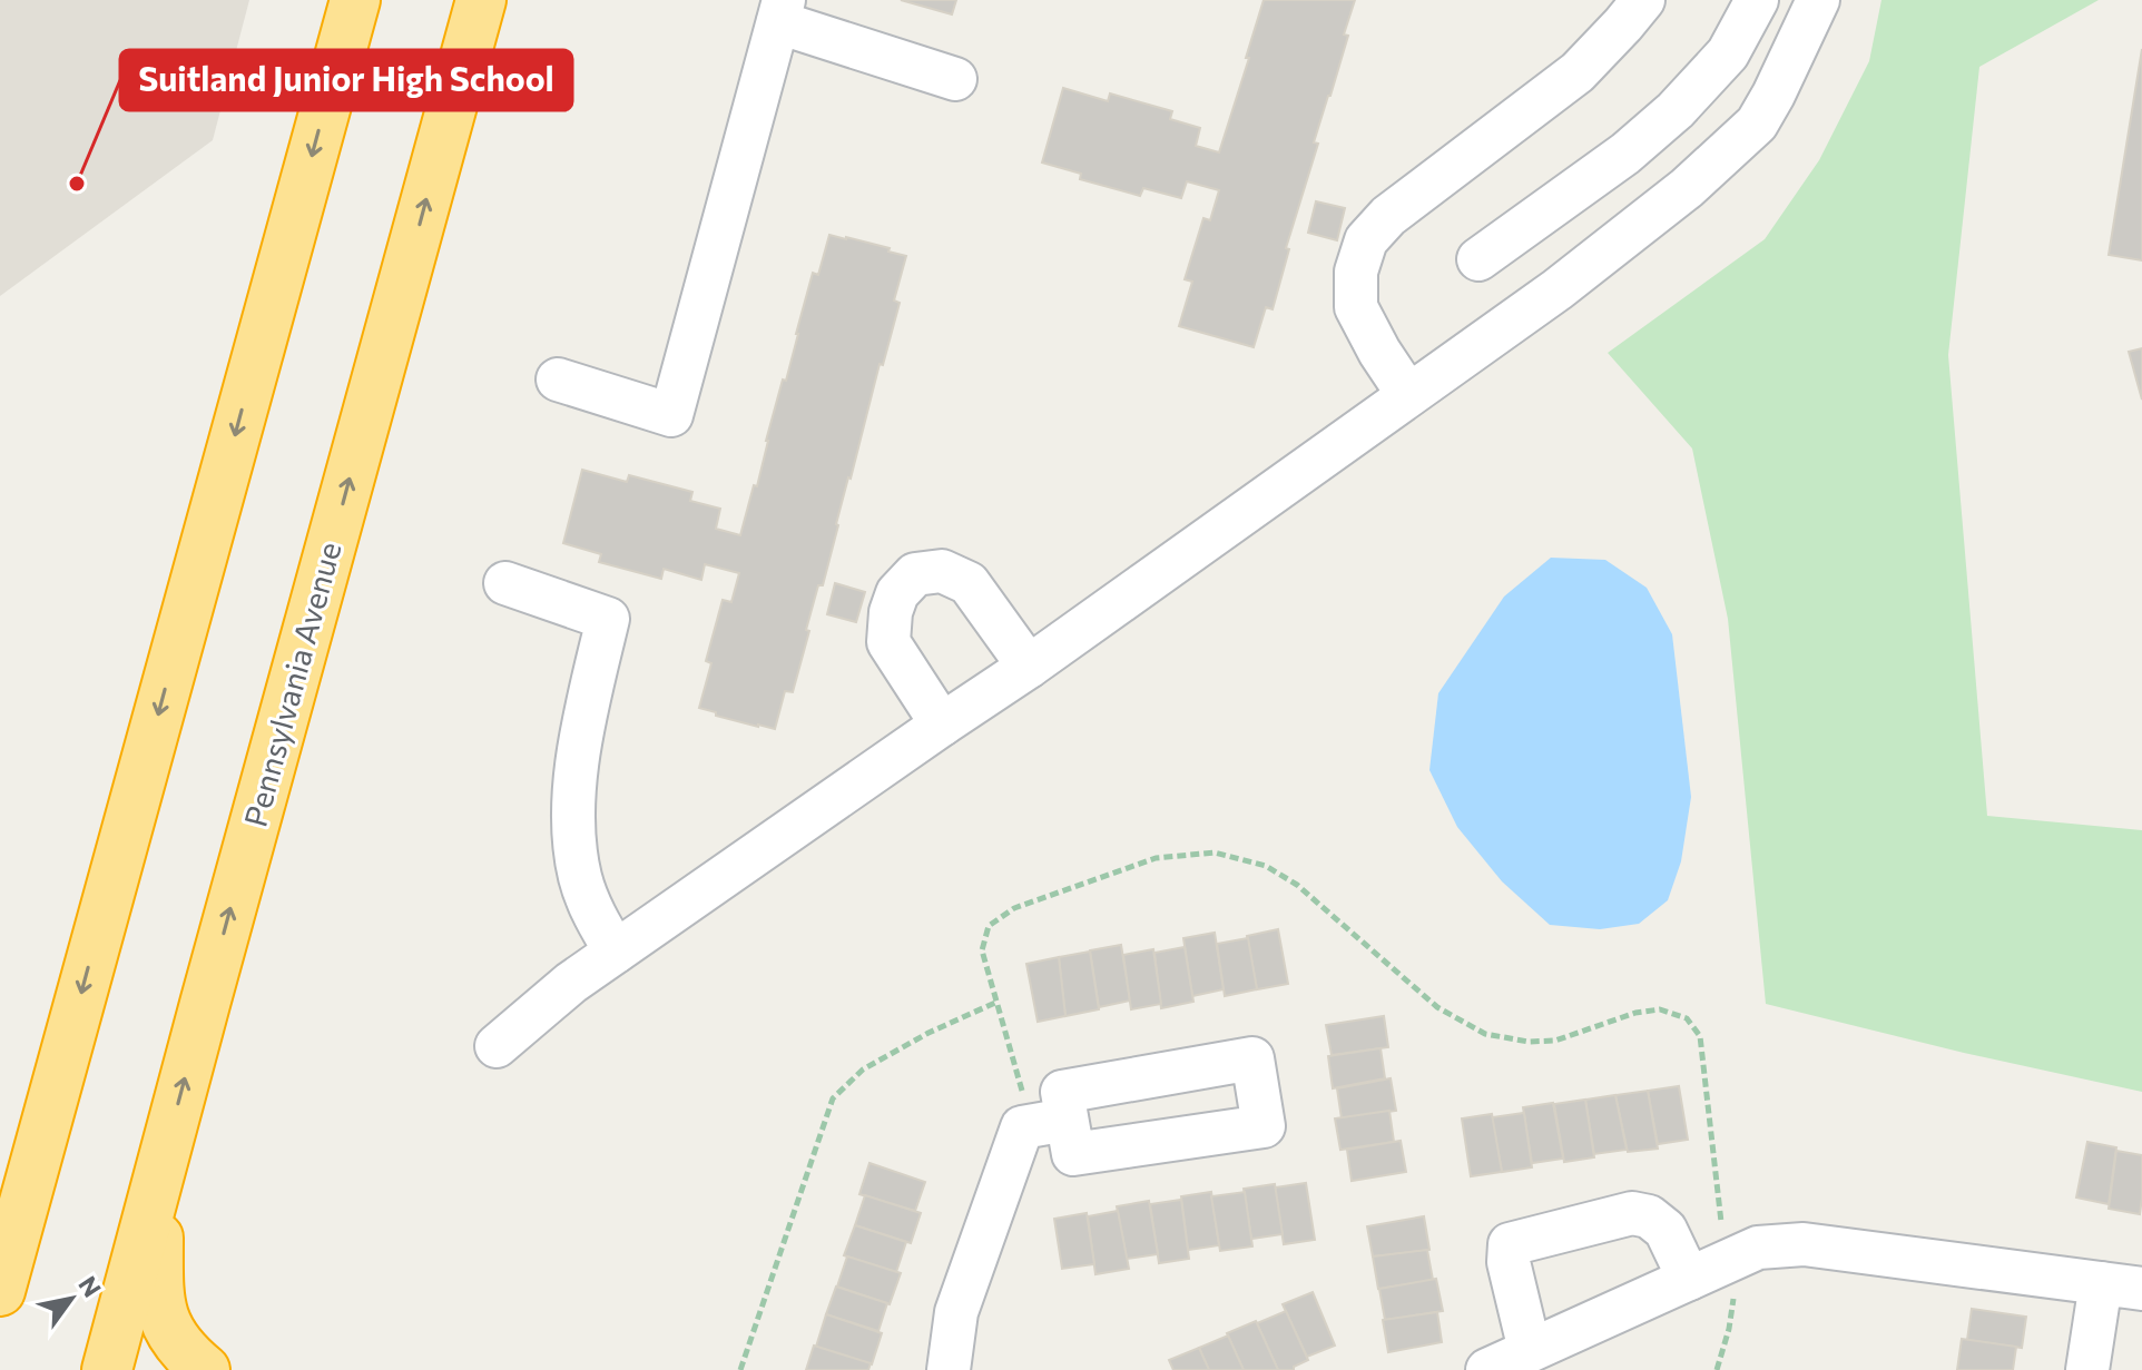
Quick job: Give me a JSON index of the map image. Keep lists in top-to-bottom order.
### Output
{
  "streets": {
    "highway": ["Pennsylvania Avenue"]
  },
  "places": ["Suitland Junior High School"],
  "north": "top right"
}
